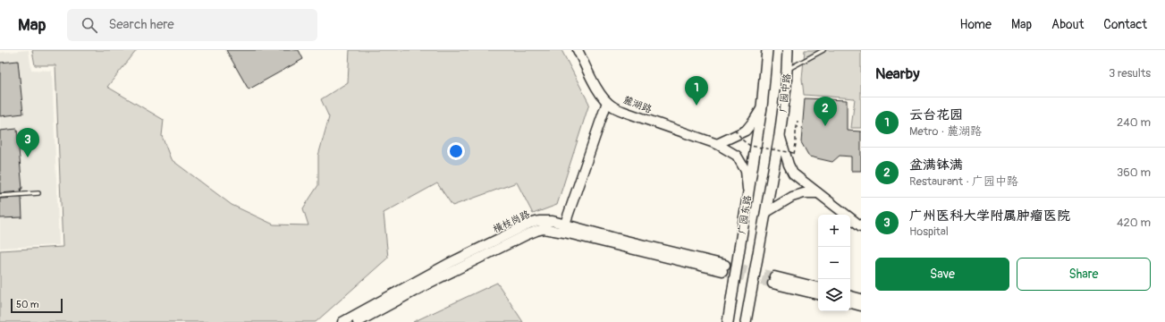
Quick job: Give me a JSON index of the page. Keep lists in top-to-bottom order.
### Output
{
  "streets": {
    "main road": [
      "广园中路",
      "麓湖路",
      "广园东路",
      "横枝岗路"
    ]
  },
  "crossings": [
    ["广园中路", "广园东路"],
    ["麓湖路", "广园东路"]
  ],
  "scale_bar": "50 m",
  "page": {
    "header": "Map",
    "search": "Search here",
    "nav": [
      "Home",
      "Map",
      "About",
      "Contact"
    ],
    "heading": ["Nearby", "3 results"],
    "pins": ["1", "2", "3"],
    "list": [
      {
        "mark": "1",
        "name": "云台花园",
        "note": "Metro · 麓湖路",
        "value": "240 m"
      },
      {
        "mark": "2",
        "name": "盆满钵满",
        "note": "Restaurant · 广园中路",
        "value": "360 m"
      },
      {
        "mark": "3",
        "name": "广州医科大学附属肿瘤医院",
        "note": "Hospital",
        "value": "420 m"
      }
    ],
    "map_buttons": ["+", "−"],
    "buttons": ["Save", "Share"],
    "scale": "50 m"
  }
}
